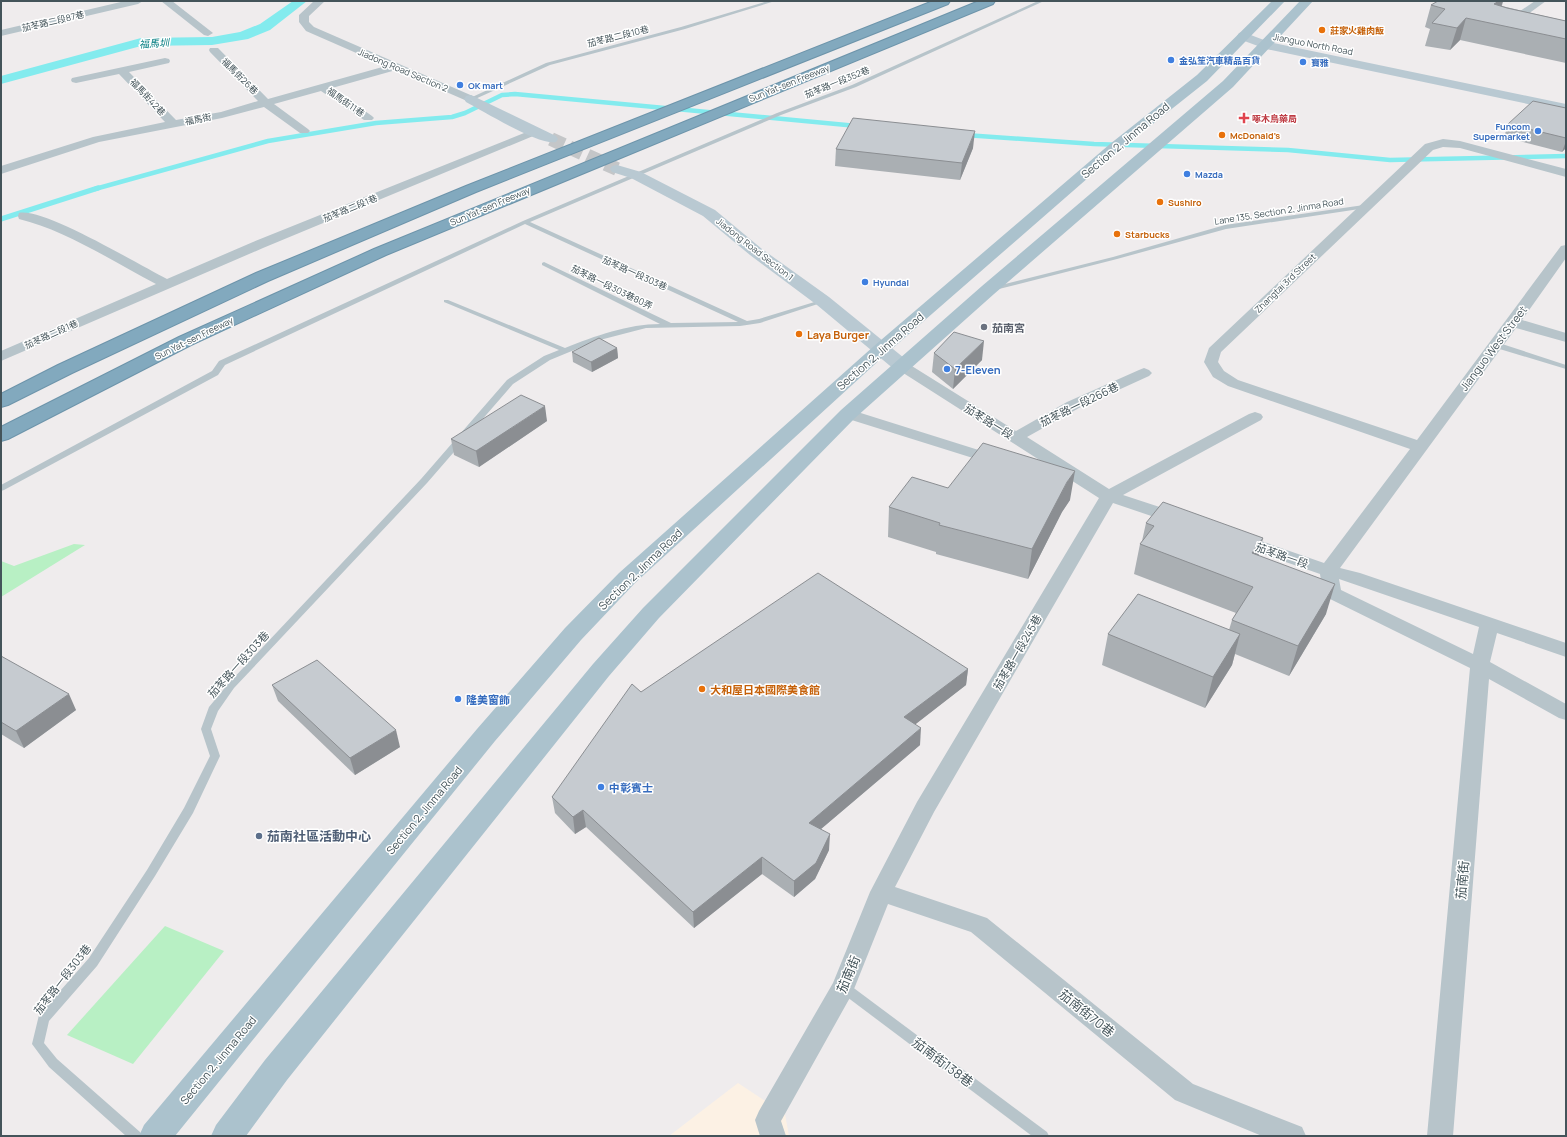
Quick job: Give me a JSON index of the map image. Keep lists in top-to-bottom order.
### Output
{
  "streets": {
    "highway": ["Sun Yat-sen Freeway"],
    "main road": ["Section 2, Jinma Road"],
    "street": [
      "茄苳路二段87巷",
      "Jianguo North Road",
      "Jiadong Road Section 2",
      "福馬街26巷",
      "福馬街42巷",
      "福馬街11巷",
      "福馬街",
      "茄苳路二段1巷",
      "Jiadong Road Section 1",
      "Zhangtai 3rd Street",
      "Jianguo West Street",
      "茄苳路一段266巷",
      "茄苳路一段",
      "茄苳路一段245巷",
      "茄南街",
      "茄南街70巷"
    ],
    "lane": [
      "茄苳路二段10巷",
      "茄苳路一段352巷",
      "Lane 135, Section 2, Jinma Road",
      "茄苳路一段303巷",
      "茄苳路一段303巷80弄",
      "茄南街138巷"
    ]
  },
  "crossings": [
    ["茄苳路二段10巷", "Jiadong Road Section 2"],
    ["Jianguo North Road", "Section 2, Jinma Road"],
    ["Jiadong Road Section 2", "福馬街"],
    ["Jiadong Road Section 2", "茄苳路二段1巷"],
    ["福馬街26巷", "福馬街"],
    ["茄苳路一段352巷", "Jiadong Road Section 1"],
    ["茄苳路一段352巷", "茄苳路一段303巷"],
    ["福馬街42巷", "福馬街"],
    ["福馬街11巷", "福馬街"],
    ["Section 2, Jinma Road", "Jiadong Road Section 1"],
    ["Section 2, Jinma Road", "茄苳路一段"],
    ["Lane 135, Section 2, Jinma Road", "Zhangtai 3rd Street"],
    ["Jiadong Road Section 1", "茄苳路一段303巷"],
    ["Jiadong Road Section 1", "茄苳路一段"],
    ["茄苳路一段303巷", "茄苳路一段303巷80弄"],
    ["Zhangtai 3rd Street", "Jianguo West Street"],
    ["Jianguo West Street", "茄苳路一段"],
    ["茄苳路一段266巷", "茄苳路一段"],
    ["茄苳路一段", "茄苳路一段245巷"],
    ["茄苳路一段", "茄南街"],
    ["茄苳路一段245巷", "茄南街"],
    ["茄南街", "茄南街70巷"],
    ["茄南街", "茄南街138巷"]
  ],
  "water": ["福馬圳"],
  "places": {
    "other": [
      "莊家火雞肉飯",
      "金弘笙汽車精品百貨",
      "寶雅",
      "OK mart",
      "Funcom Supermarket",
      "McDonald's",
      "Mazda",
      "Sushiro",
      "Starbucks",
      "Hyundai",
      "茄南宮",
      "Laya Burger",
      "7-Eleven",
      "大和屋日本國際美食館",
      "隆美窗飾",
      "中彰賓士",
      "茄南社區活動中心"
    ],
    "health": ["啄木鳥藥局"]
  }
}
